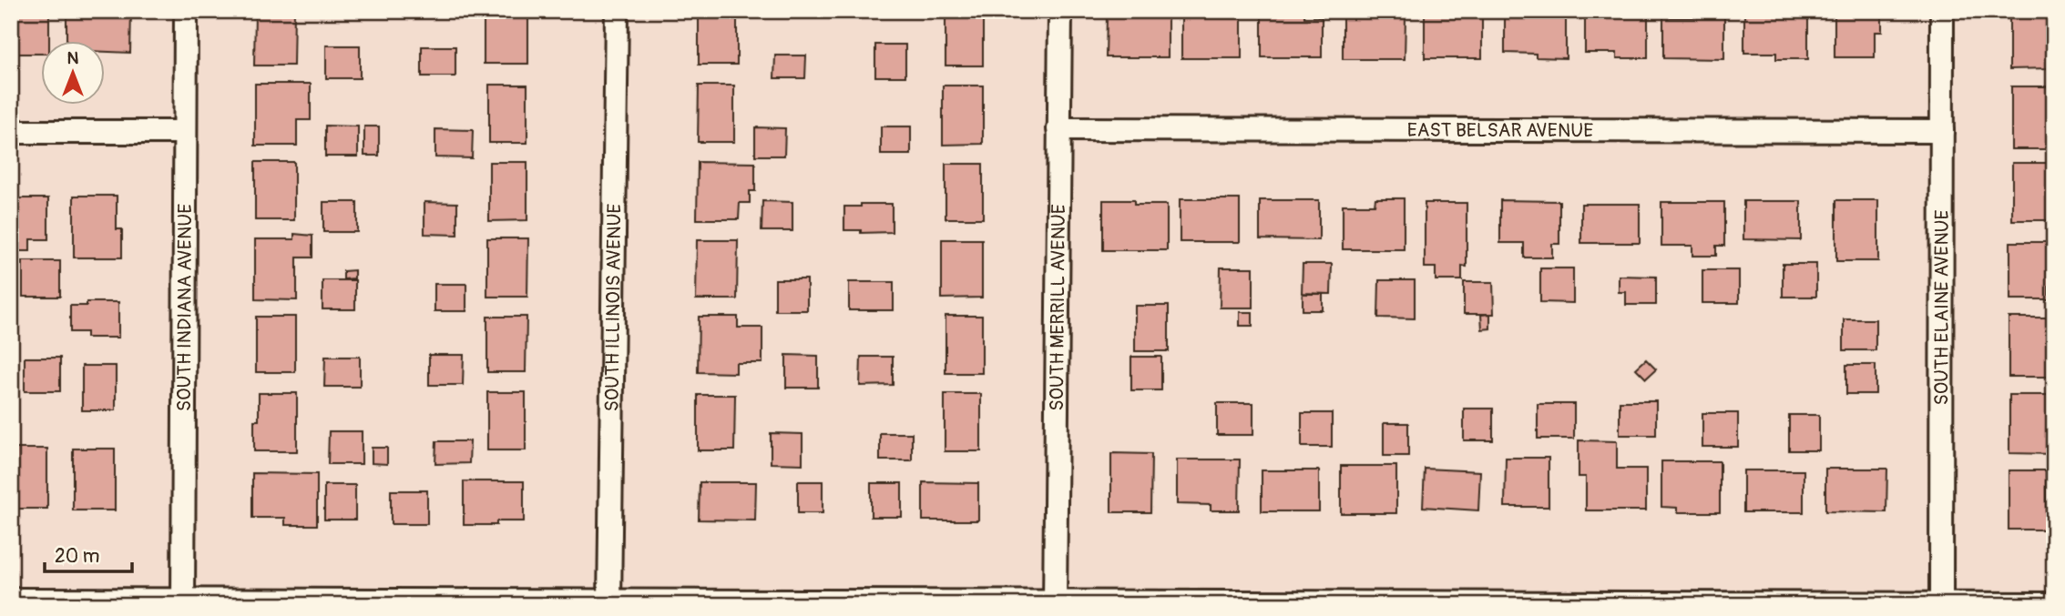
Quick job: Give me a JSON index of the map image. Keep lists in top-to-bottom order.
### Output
{
  "streets": {
    "street": [
      "EAST BELSAR AVENUE",
      "SOUTH INDIANA AVENUE",
      "SOUTH MERRILL AVENUE",
      "SOUTH ELAINE AVENUE",
      "SOUTH ILLINOIS AVENUE"
    ]
  },
  "crossings": [
    ["EAST BELSAR AVENUE", "SOUTH MERRILL AVENUE"],
    ["EAST BELSAR AVENUE", "SOUTH ELAINE AVENUE"]
  ],
  "scale_bar": "20 m",
  "north": "top"
}
